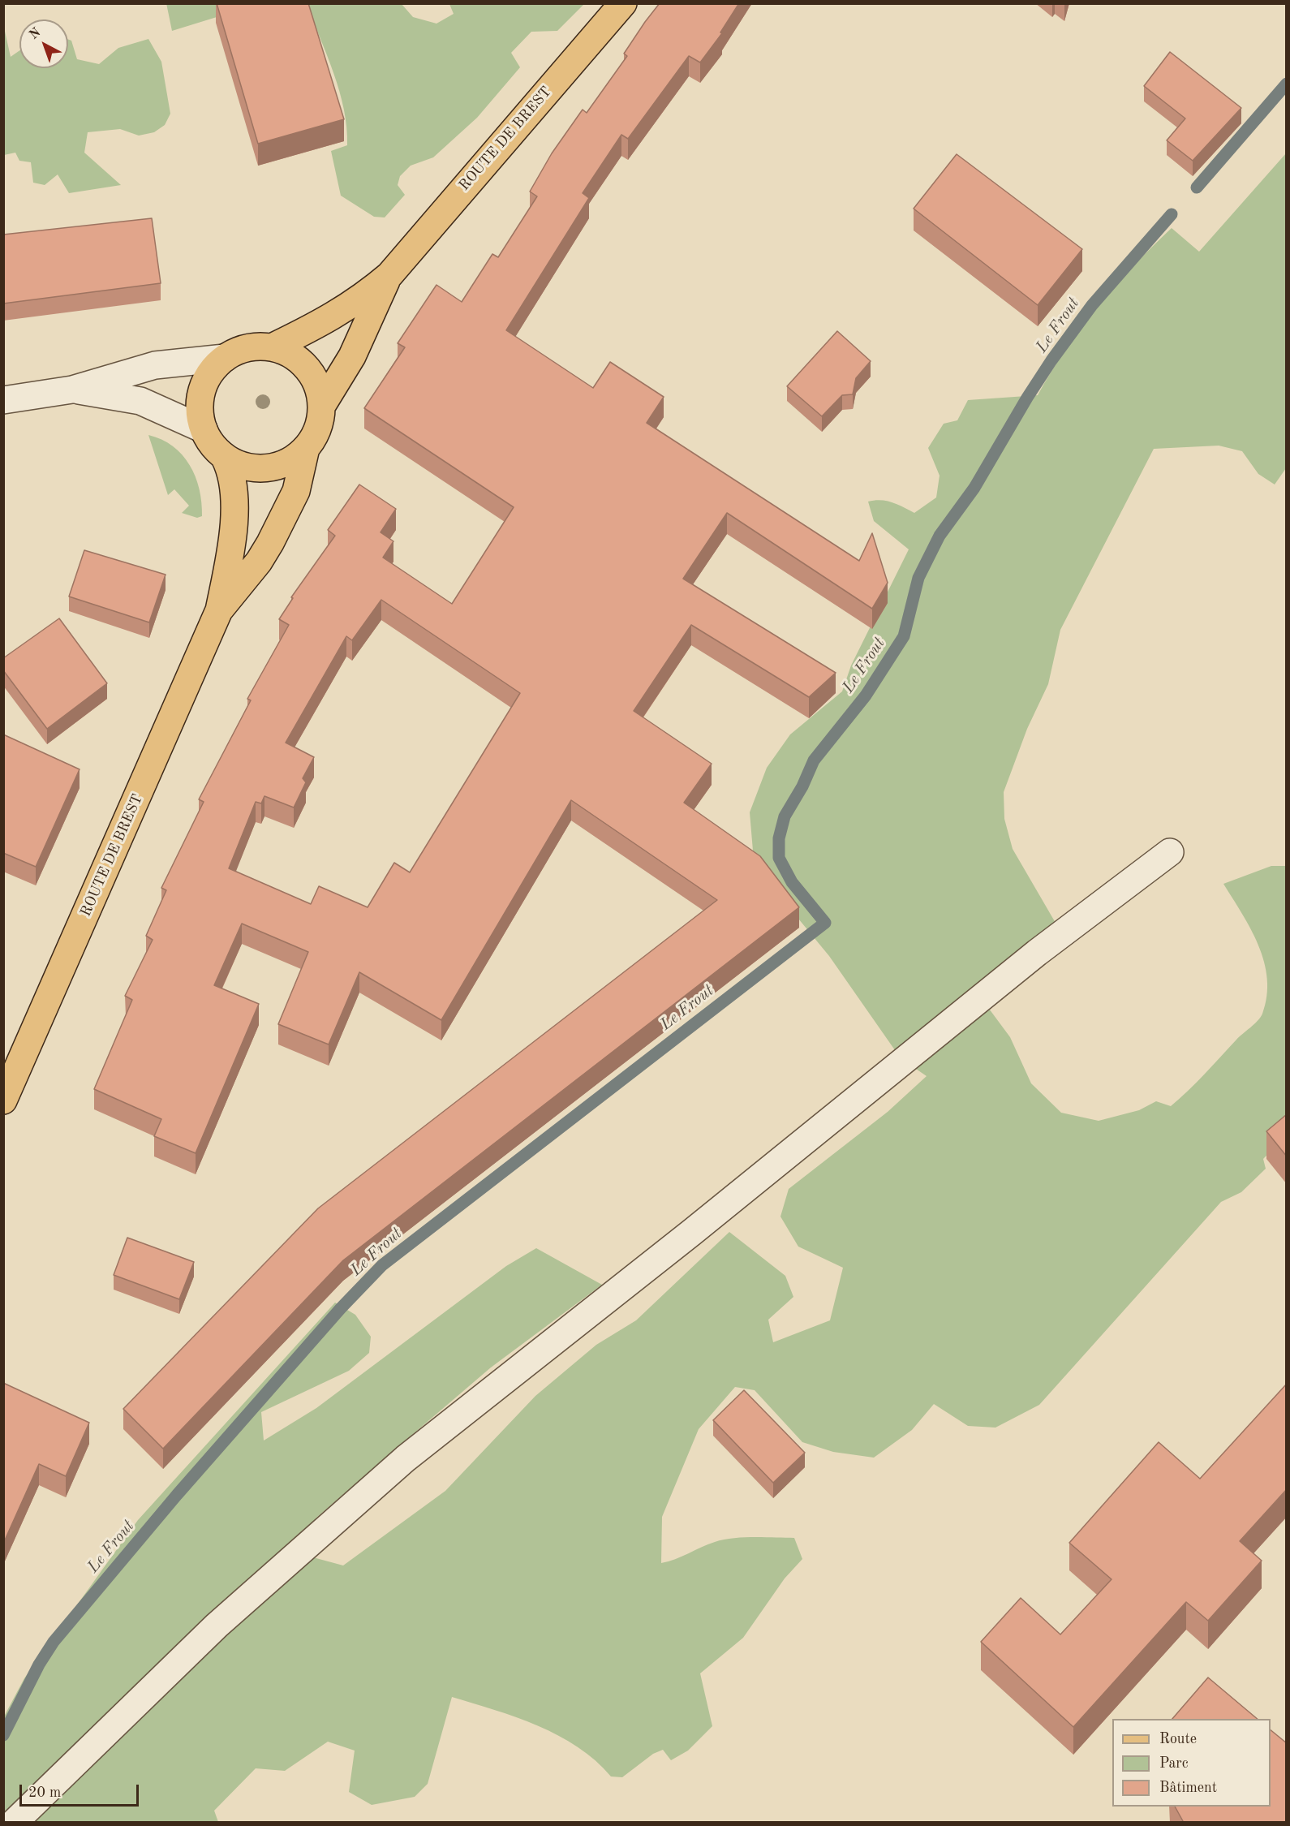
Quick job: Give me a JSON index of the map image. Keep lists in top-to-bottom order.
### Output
{
  "streets": {
    "main road": ["ROUTE DE BREST"]
  },
  "water": ["Le Frout"],
  "legend": ["Route", "Parc", "Bâtiment"],
  "scale_bar": "20 m",
  "north": "top left"
}
